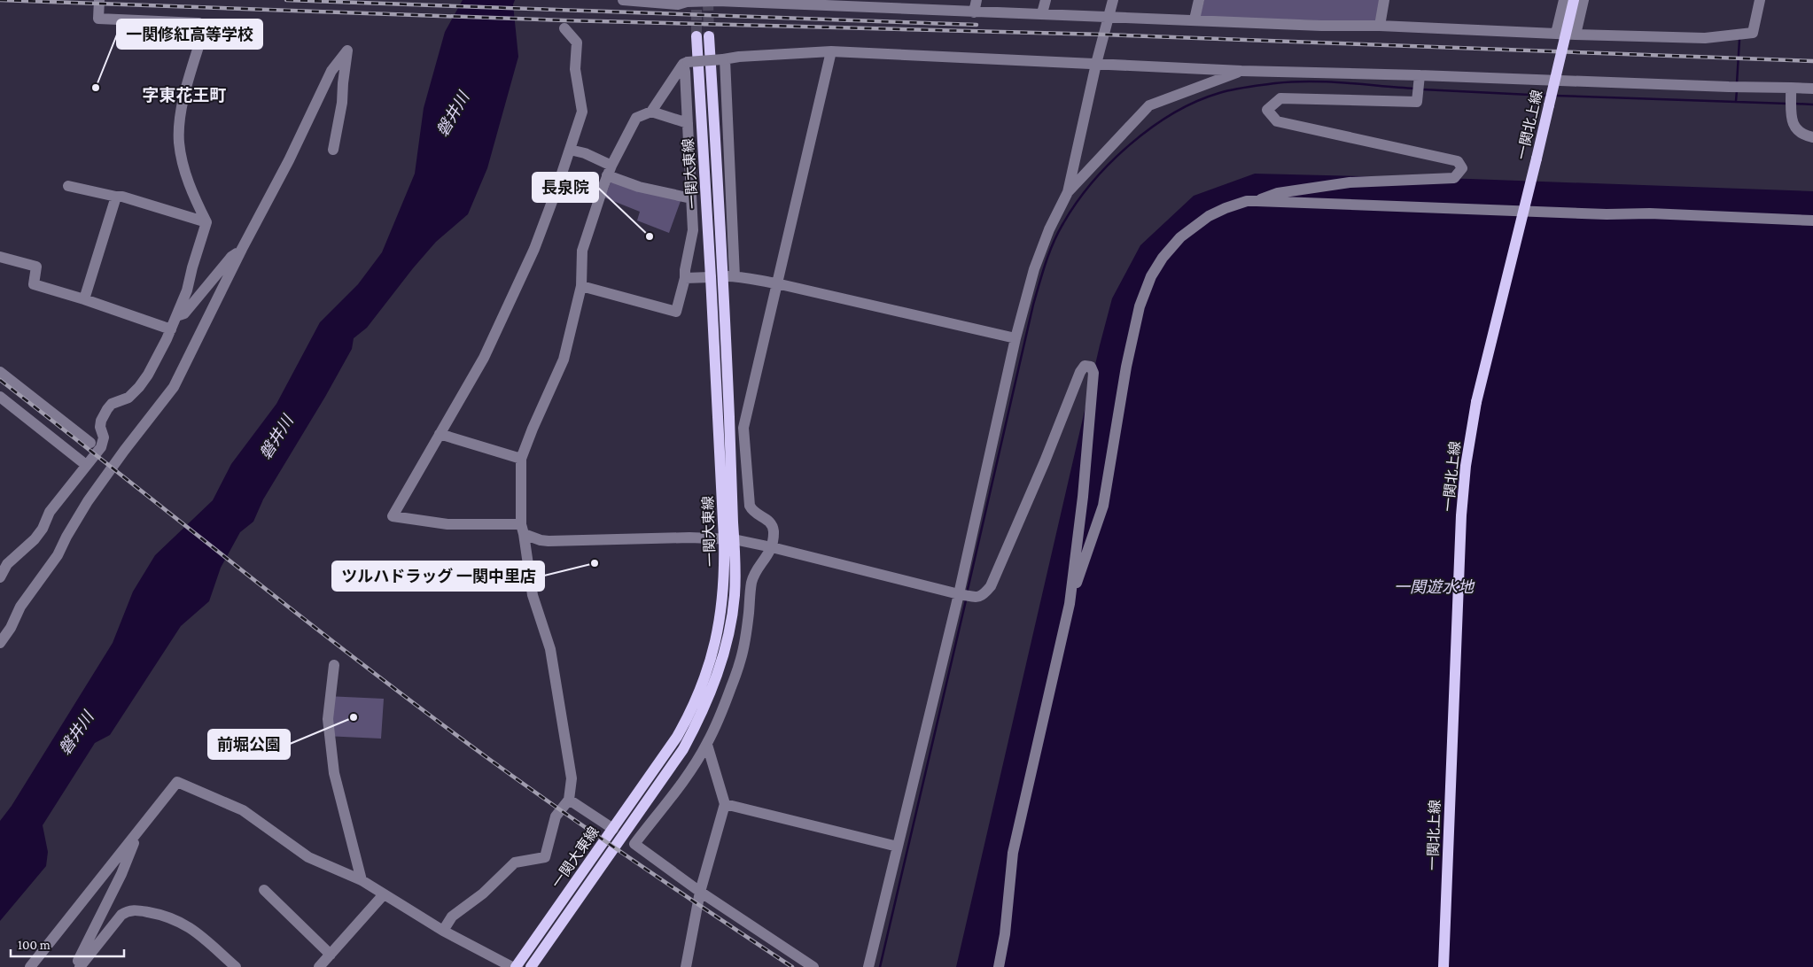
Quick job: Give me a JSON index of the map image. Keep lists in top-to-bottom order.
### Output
{
  "streets": {
    "main road": ["一関北上線", "一関大東線"]
  },
  "districts": ["字東花王町"],
  "water": ["磐井川", "一関遊水地"],
  "places": [
    "一関修紅高等学校",
    "長泉院",
    "ツルハドラッグ 一関中里店",
    "前堀公園"
  ],
  "scale_bar": "100 m"
}
